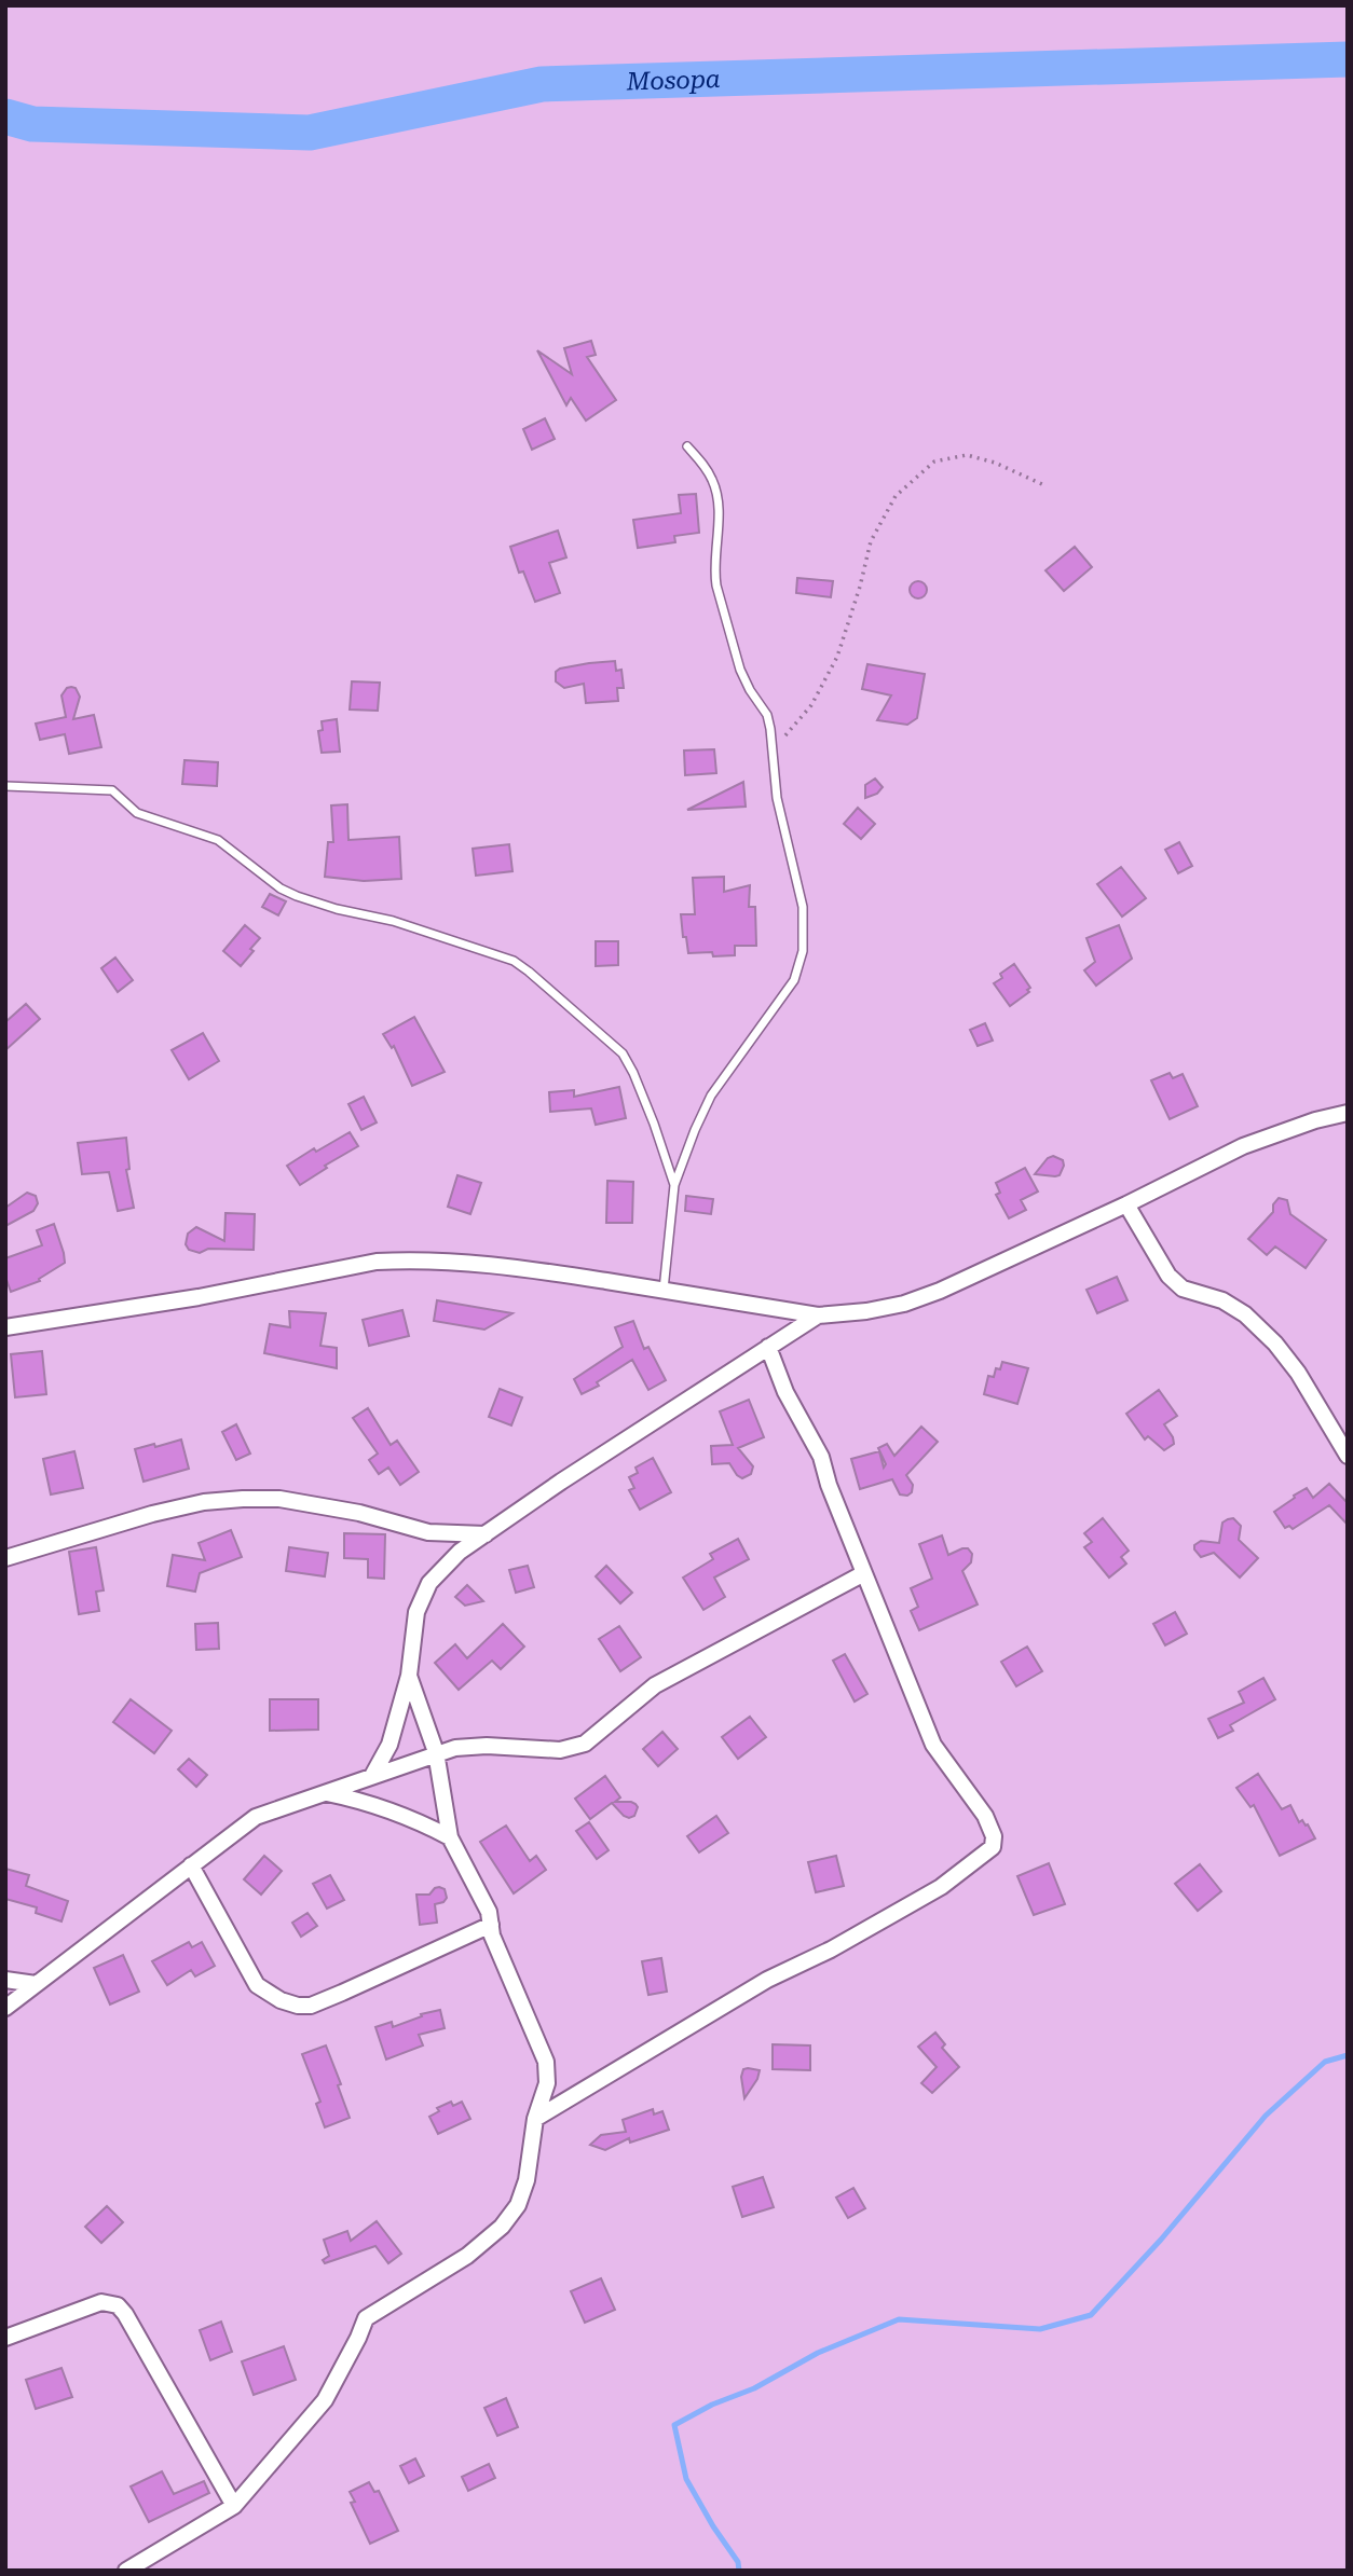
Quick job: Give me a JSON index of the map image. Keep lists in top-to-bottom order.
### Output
{
  "water": ["Mosopa"]
}
